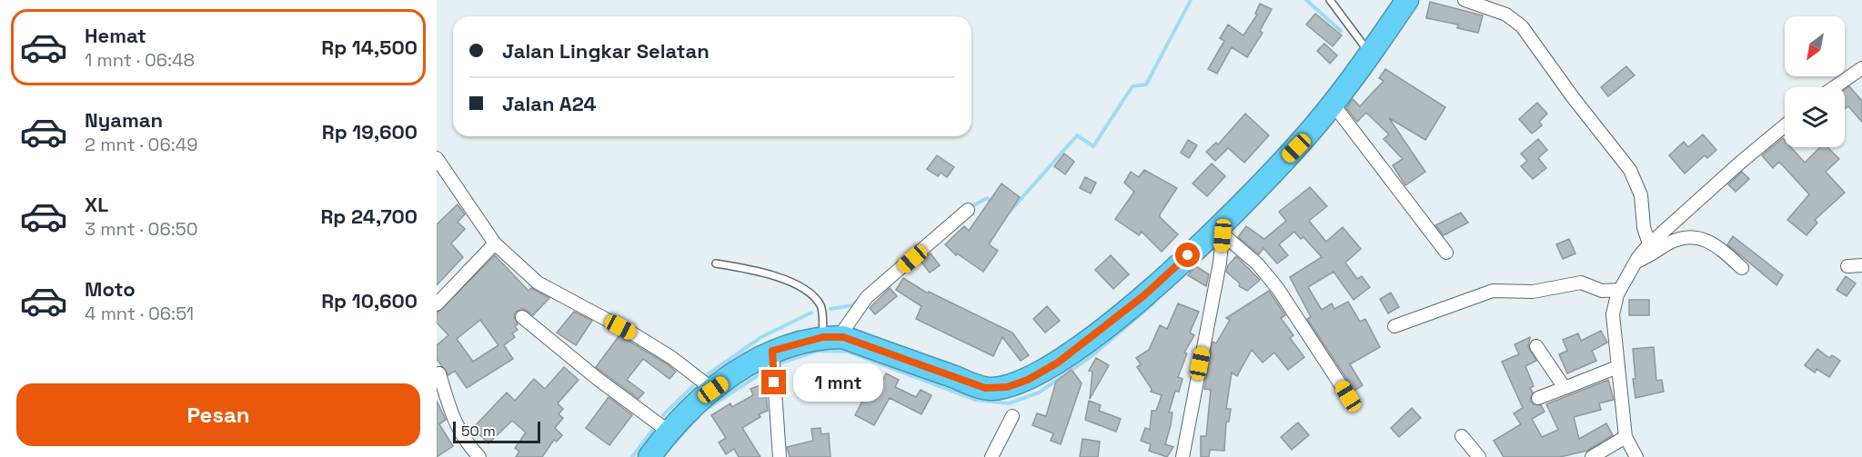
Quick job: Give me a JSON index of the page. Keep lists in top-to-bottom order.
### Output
{
  "scale_bar": "50 m",
  "north": "bottom left",
  "page": {
    "list": [
      {
        "name": "Hemat",
        "note": "1 mnt · 06:48",
        "value": "Rp 14,500"
      },
      {
        "name": "Nyaman",
        "note": "2 mnt · 06:49",
        "value": "Rp 19,600"
      },
      {
        "name": "XL",
        "note": "3 mnt · 06:50",
        "value": "Rp 24,700"
      },
      {
        "name": "Moto",
        "note": "4 mnt · 06:51",
        "value": "Rp 10,600"
      }
    ],
    "banner": ["Jalan Lingkar Selatan", "Jalan A24"],
    "bubble": "1 mnt",
    "buttons": "Pesan",
    "scale": "50 m"
  }
}
